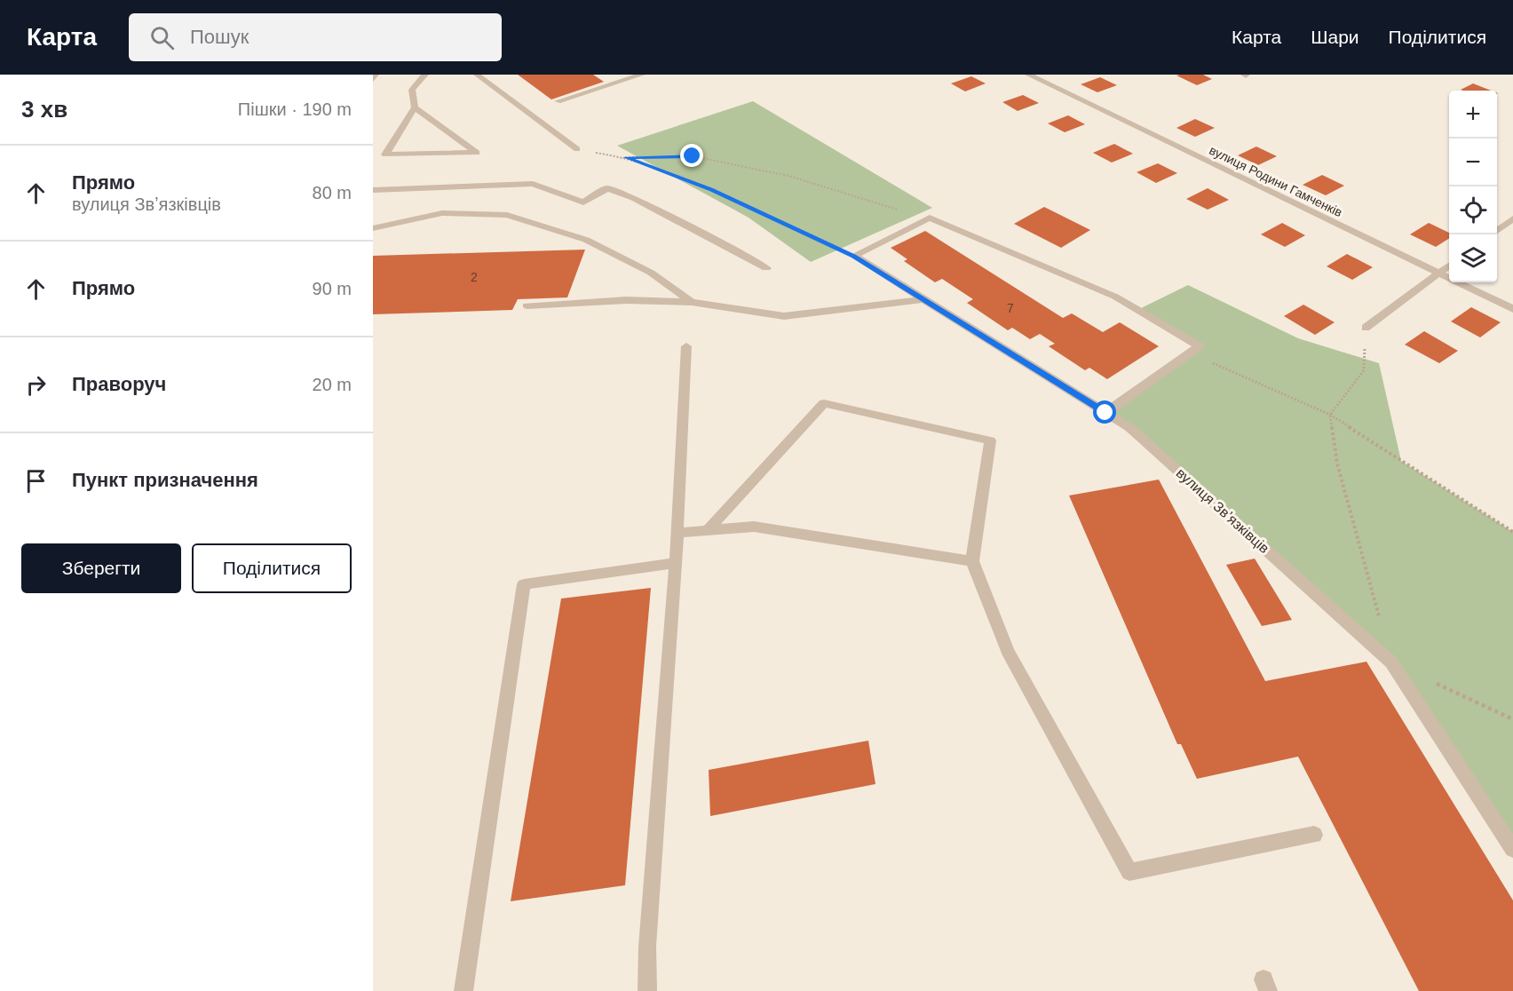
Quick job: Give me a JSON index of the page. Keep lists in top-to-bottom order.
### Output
{
  "streets": {
    "street": ["вулиця Родини Гамченків", "вулиця Звʼязківців"]
  },
  "house_numbers": ["2", "7"],
  "page": {
    "header": "Карта",
    "search": "Пошук",
    "nav": ["Карта", "Шари", "Поділитися"],
    "heading": ["3 хв", "Пішки · 190 m"],
    "map_buttons": ["+", "−"],
    "list": [
      ["Прямо", "вулиця Звʼязківців", "80 m"],
      ["Прямо", "90 m"],
      ["Праворуч", "20 m"],
      "Пункт призначення"
    ],
    "buttons": ["Зберегти", "Поділитися"]
  }
}
